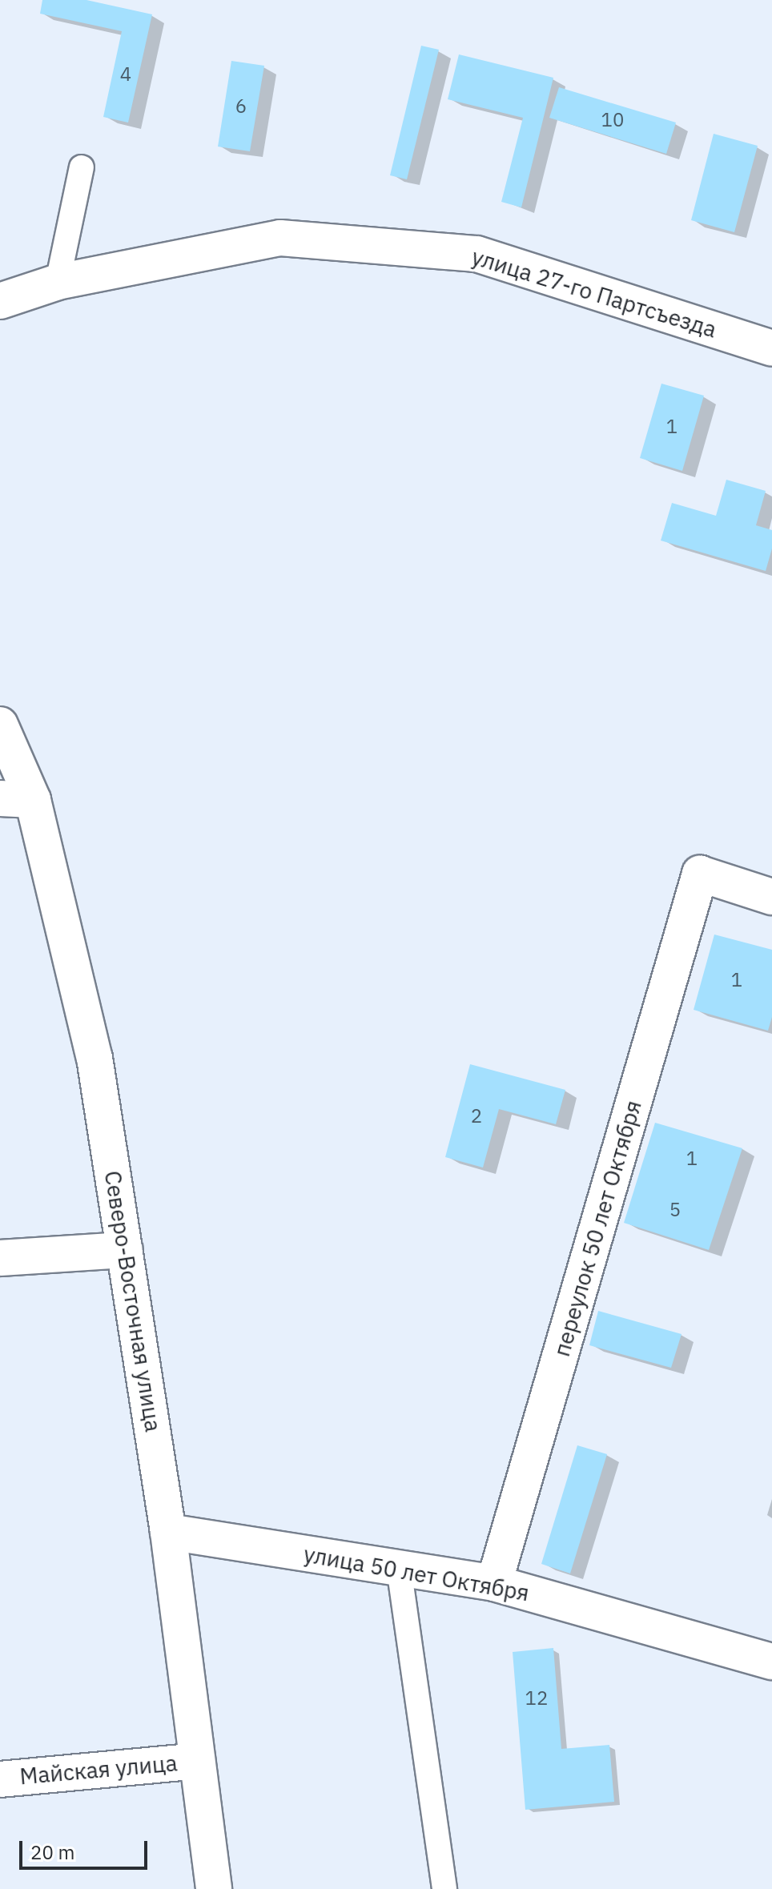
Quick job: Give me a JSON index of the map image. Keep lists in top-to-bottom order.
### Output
{
  "streets": {
    "street": [
      "улица 27-го Партсъезда",
      "переулок 50 лет Октября",
      "Северо-Восточная улица",
      "улица 50 лет Октября",
      "Майская улица"
    ]
  },
  "crossings": [
    ["переулок 50 лет Октября", "улица 50 лет Октября"],
    ["Северо-Восточная улица", "улица 50 лет Октября"],
    ["Северо-Восточная улица", "Майская улица"]
  ],
  "house_numbers": [
    "4",
    "6",
    "10",
    "1",
    "1",
    "2",
    "1",
    "5",
    "12"
  ],
  "scale_bar": "20 m"
}
